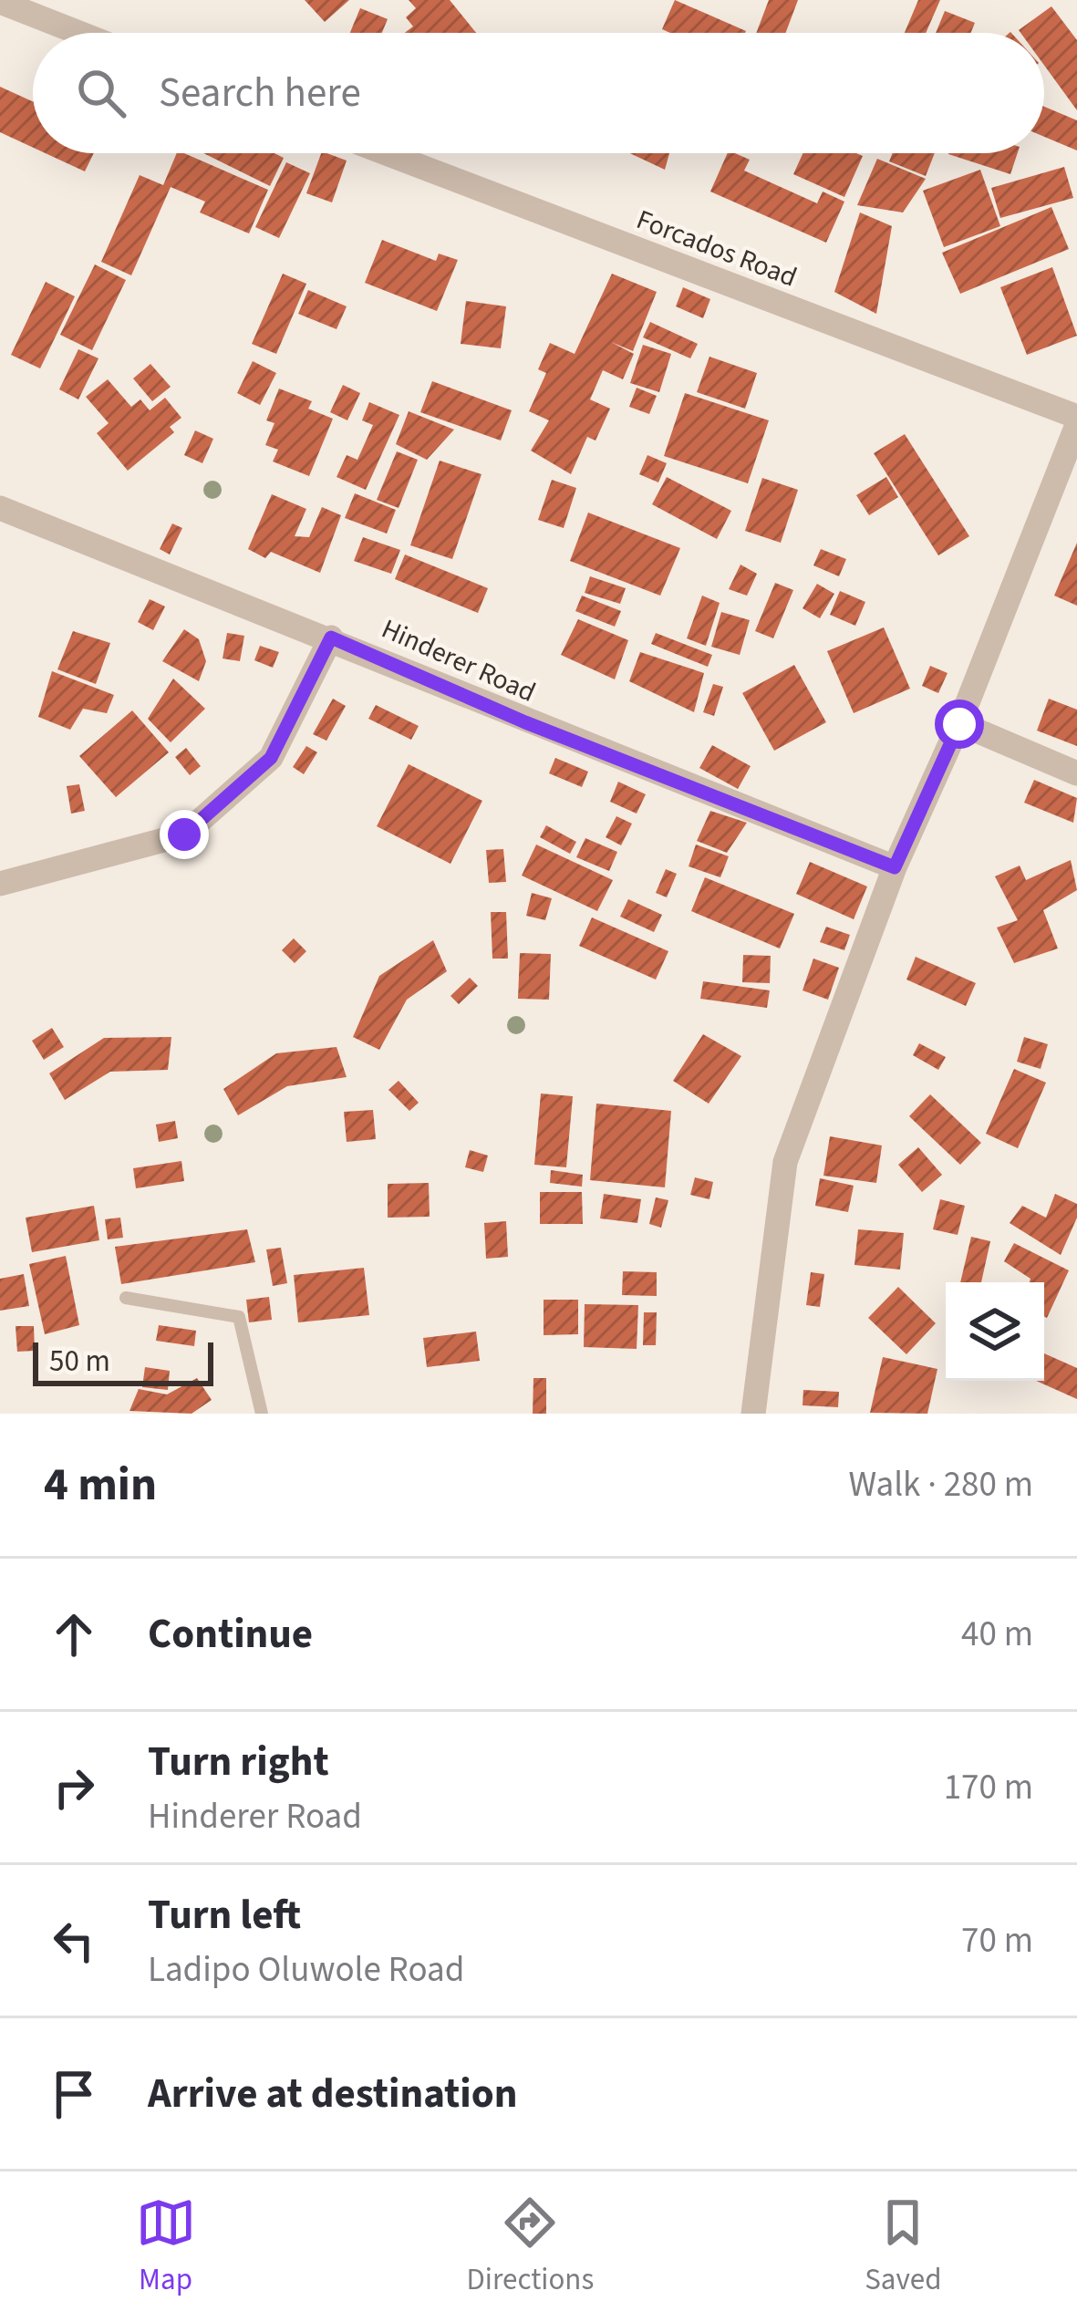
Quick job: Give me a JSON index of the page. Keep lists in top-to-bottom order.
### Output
{
  "streets": {
    "street": ["Forcados Road", "Hinderer Road"]
  },
  "scale_bar": "50 m",
  "page": {
    "search": "Search here",
    "scale": "50 m",
    "heading": ["4 min", "Walk · 280 m"],
    "list": [
      ["Continue", "40 m"],
      ["Turn right", "Hinderer Road", "170 m"],
      ["Turn left", "Ladipo Oluwole Road", "70 m"],
      "Arrive at destination"
    ],
    "nav": ["Map", "Directions", "Saved"]
  }
}
